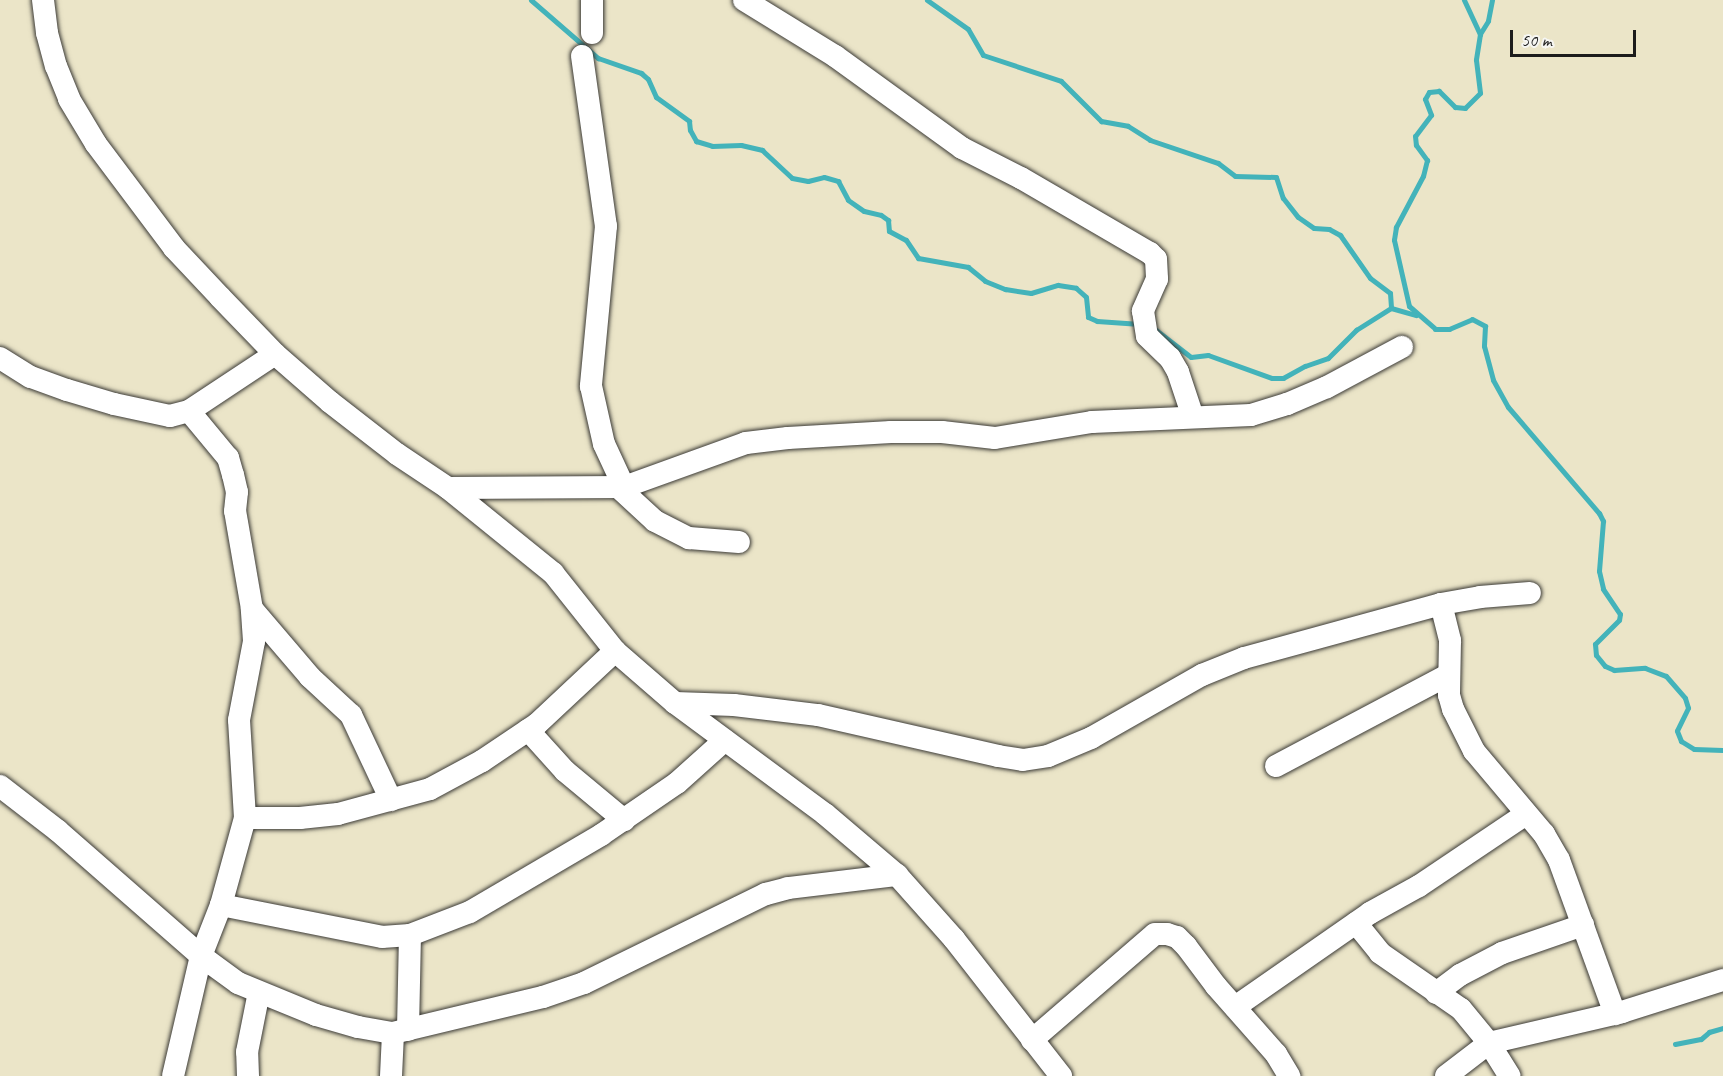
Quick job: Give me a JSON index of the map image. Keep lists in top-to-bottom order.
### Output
{
  "scale_bar": "50 m"
}
